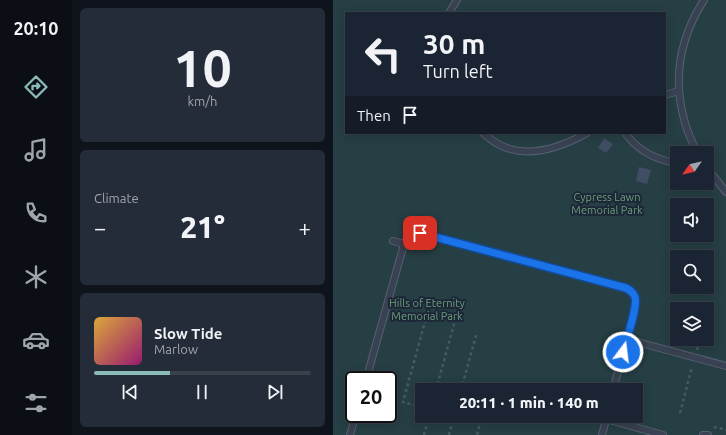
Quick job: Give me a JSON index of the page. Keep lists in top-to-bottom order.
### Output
{
  "parks": ["Cypress Lawn Memorial Park", "Hills of Eternity Memorial Park"],
  "north": "bottom left",
  "page": {
    "tabs": "20:10",
    "tile": [
      ["10", "km/h"],
      "Climate"
    ],
    "turn": ["30 m", "Turn left"],
    "then": "Then",
    "heat": ["−", "21°", "+"],
    "song": ["Slow Tide", "Marlow"],
    "limit": "20",
    "trip": "20:11 · 1 min · 140 m"
  }
}
